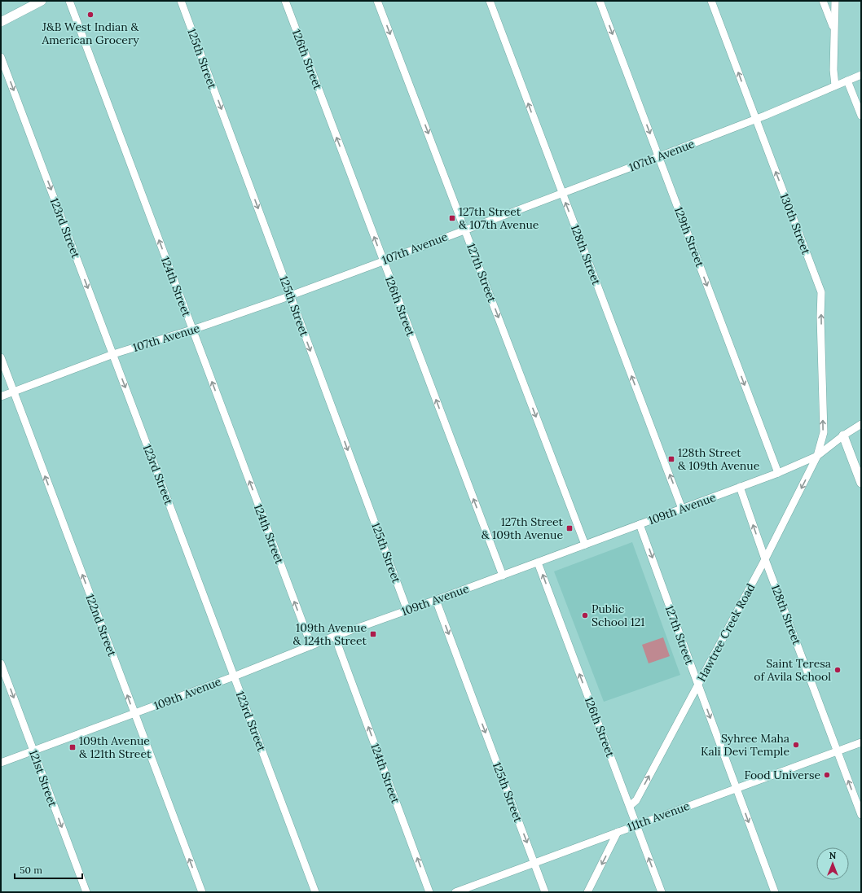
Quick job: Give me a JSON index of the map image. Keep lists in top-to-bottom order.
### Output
{
  "streets": {
    "street": [
      "125th Street",
      "126th Street",
      "107th Avenue",
      "130th Street",
      "123rd Street",
      "129th Street",
      "128th Street",
      "127th Street",
      "124th Street",
      "109th Avenue",
      "122nd Street",
      "Hawtree Creek Road",
      "121st Street",
      "111th Avenue"
    ]
  },
  "crossings": [
    ["125th Street", "107th Avenue"],
    ["125th Street", "109th Avenue"],
    ["125th Street", "111th Avenue"],
    ["126th Street", "107th Avenue"],
    ["126th Street", "109th Avenue"],
    ["126th Street", "Hawtree Creek Road"],
    ["126th Street", "111th Avenue"],
    ["107th Avenue", "130th Street"],
    ["107th Avenue", "123rd Street"],
    ["107th Avenue", "129th Street"],
    ["107th Avenue", "128th Street"],
    ["107th Avenue", "127th Street"],
    ["107th Avenue", "124th Street"],
    ["107th Avenue", "122nd Street"],
    ["130th Street", "109th Avenue"],
    ["130th Street", "Hawtree Creek Road"],
    ["123rd Street", "109th Avenue"],
    ["129th Street", "109th Avenue"],
    ["128th Street", "109th Avenue"],
    ["128th Street", "Hawtree Creek Road"],
    ["128th Street", "111th Avenue"],
    ["127th Street", "109th Avenue"],
    ["127th Street", "Hawtree Creek Road"],
    ["127th Street", "111th Avenue"],
    ["124th Street", "109th Avenue"],
    ["109th Avenue", "122nd Street"],
    ["109th Avenue", "Hawtree Creek Road"],
    ["109th Avenue", "121st Street"]
  ],
  "one_way": [
    "125th Street",
    "126th Street",
    "130th Street",
    "123rd Street",
    "129th Street",
    "128th Street",
    "127th Street",
    "124th Street",
    "122nd Street",
    "121st Street"
  ],
  "places": {
    "other": [
      "J&B West Indian & American Grocery",
      "Public School 121",
      "Saint Teresa of Avila School",
      "Syhree Maha Kali Devi Temple",
      "Food Universe"
    ],
    "transit": [
      "127th Street & 107th Avenue",
      "128th Street & 109th Avenue",
      "127th Street & 109th Avenue",
      "109th Avenue & 124th Street",
      "109th Avenue & 121th Street"
    ]
  },
  "scale_bar": "50 m",
  "north": "top"
}
